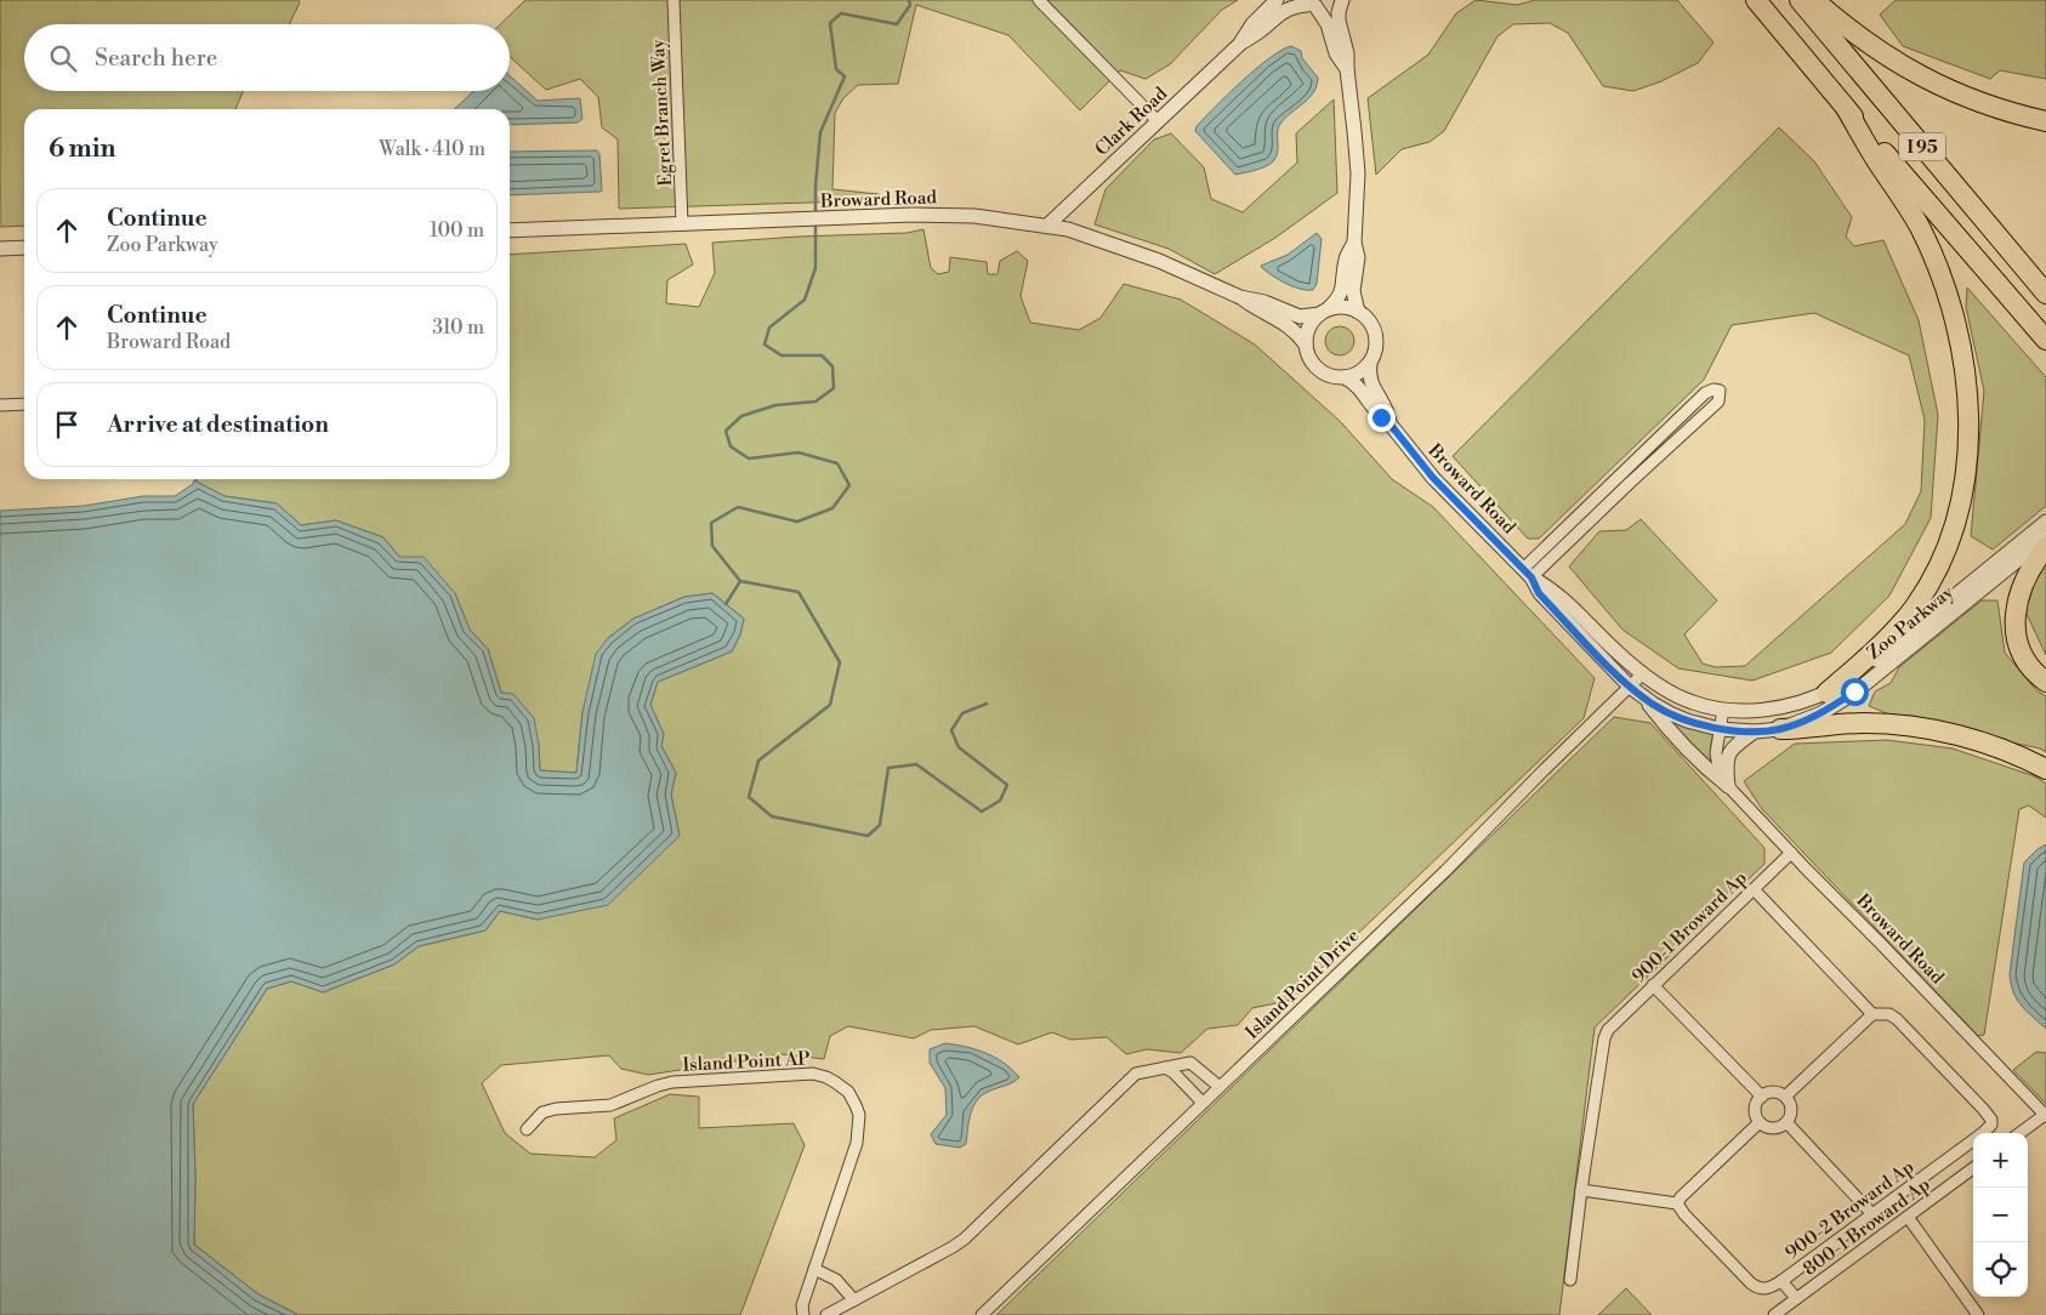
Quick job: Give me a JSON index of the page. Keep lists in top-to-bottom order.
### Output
{
  "streets": {
    "highway": ["I 95"],
    "street": [
      "Egret Branch Way",
      "Clark Road",
      "Broward Road",
      "Zoo Parkway",
      "900-1 Broward Ap",
      "Island Point Drive",
      "Island Point AP",
      "900-2 Broward Ap",
      "800-1 Broward Ap"
    ]
  },
  "crossings": [
    ["Egret Branch Way", "Broward Road"],
    ["Clark Road", "Broward Road"],
    ["Broward Road", "Zoo Parkway"],
    ["Broward Road", "900-1 Broward Ap"],
    ["Broward Road", "Island Point Drive"]
  ],
  "page": {
    "search": "Search here",
    "heading": ["6 min", "Walk · 410 m"],
    "list": [
      ["Continue", "Zoo Parkway", "100 m"],
      ["Continue", "Broward Road", "310 m"],
      "Arrive at destination"
    ],
    "map_buttons": ["+", "−"]
  }
}
